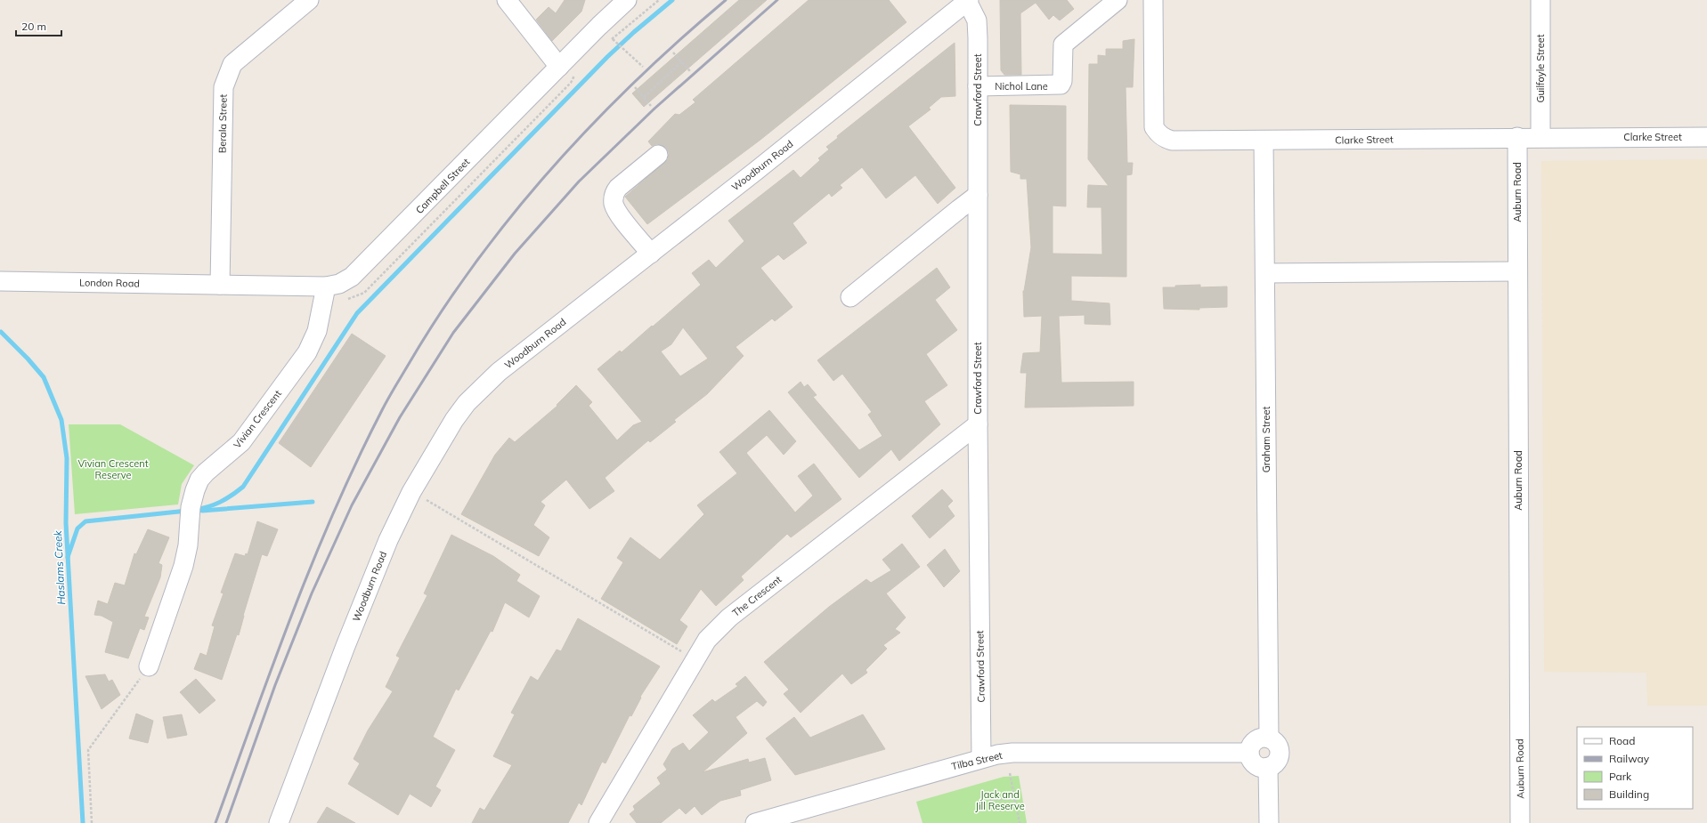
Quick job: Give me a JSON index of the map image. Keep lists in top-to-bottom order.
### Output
{
  "streets": {
    "street": [
      "Guilfoyle Street",
      "Nichol Lane",
      "Crawford Street",
      "Berala Street",
      "Clarke Street",
      "Woodburn Road",
      "Campbell Street",
      "Auburn Road",
      "London Road",
      "Vivian Crescent",
      "Graham Street",
      "The Crescent",
      "Tilba Street"
    ]
  },
  "crossings": [
    ["Guilfoyle Street", "Clarke Street"],
    ["Nichol Lane", "Crawford Street"],
    ["Crawford Street", "Woodburn Road"],
    ["Crawford Street", "The Crescent"],
    ["Crawford Street", "Tilba Street"],
    ["Berala Street", "Campbell Street"],
    ["Berala Street", "London Road"],
    ["Clarke Street", "Auburn Road"],
    ["Clarke Street", "Graham Street"],
    ["Campbell Street", "London Road"],
    ["Campbell Street", "Vivian Crescent"],
    ["Graham Street", "Tilba Street"]
  ],
  "water": ["Haslams Creek"],
  "parks": ["Vivian Crescent Reserve", "Jack and Jill Reserve"],
  "legend": [
    "Road",
    "Railway",
    "Park",
    "Building"
  ],
  "scale_bar": "20 m"
}
